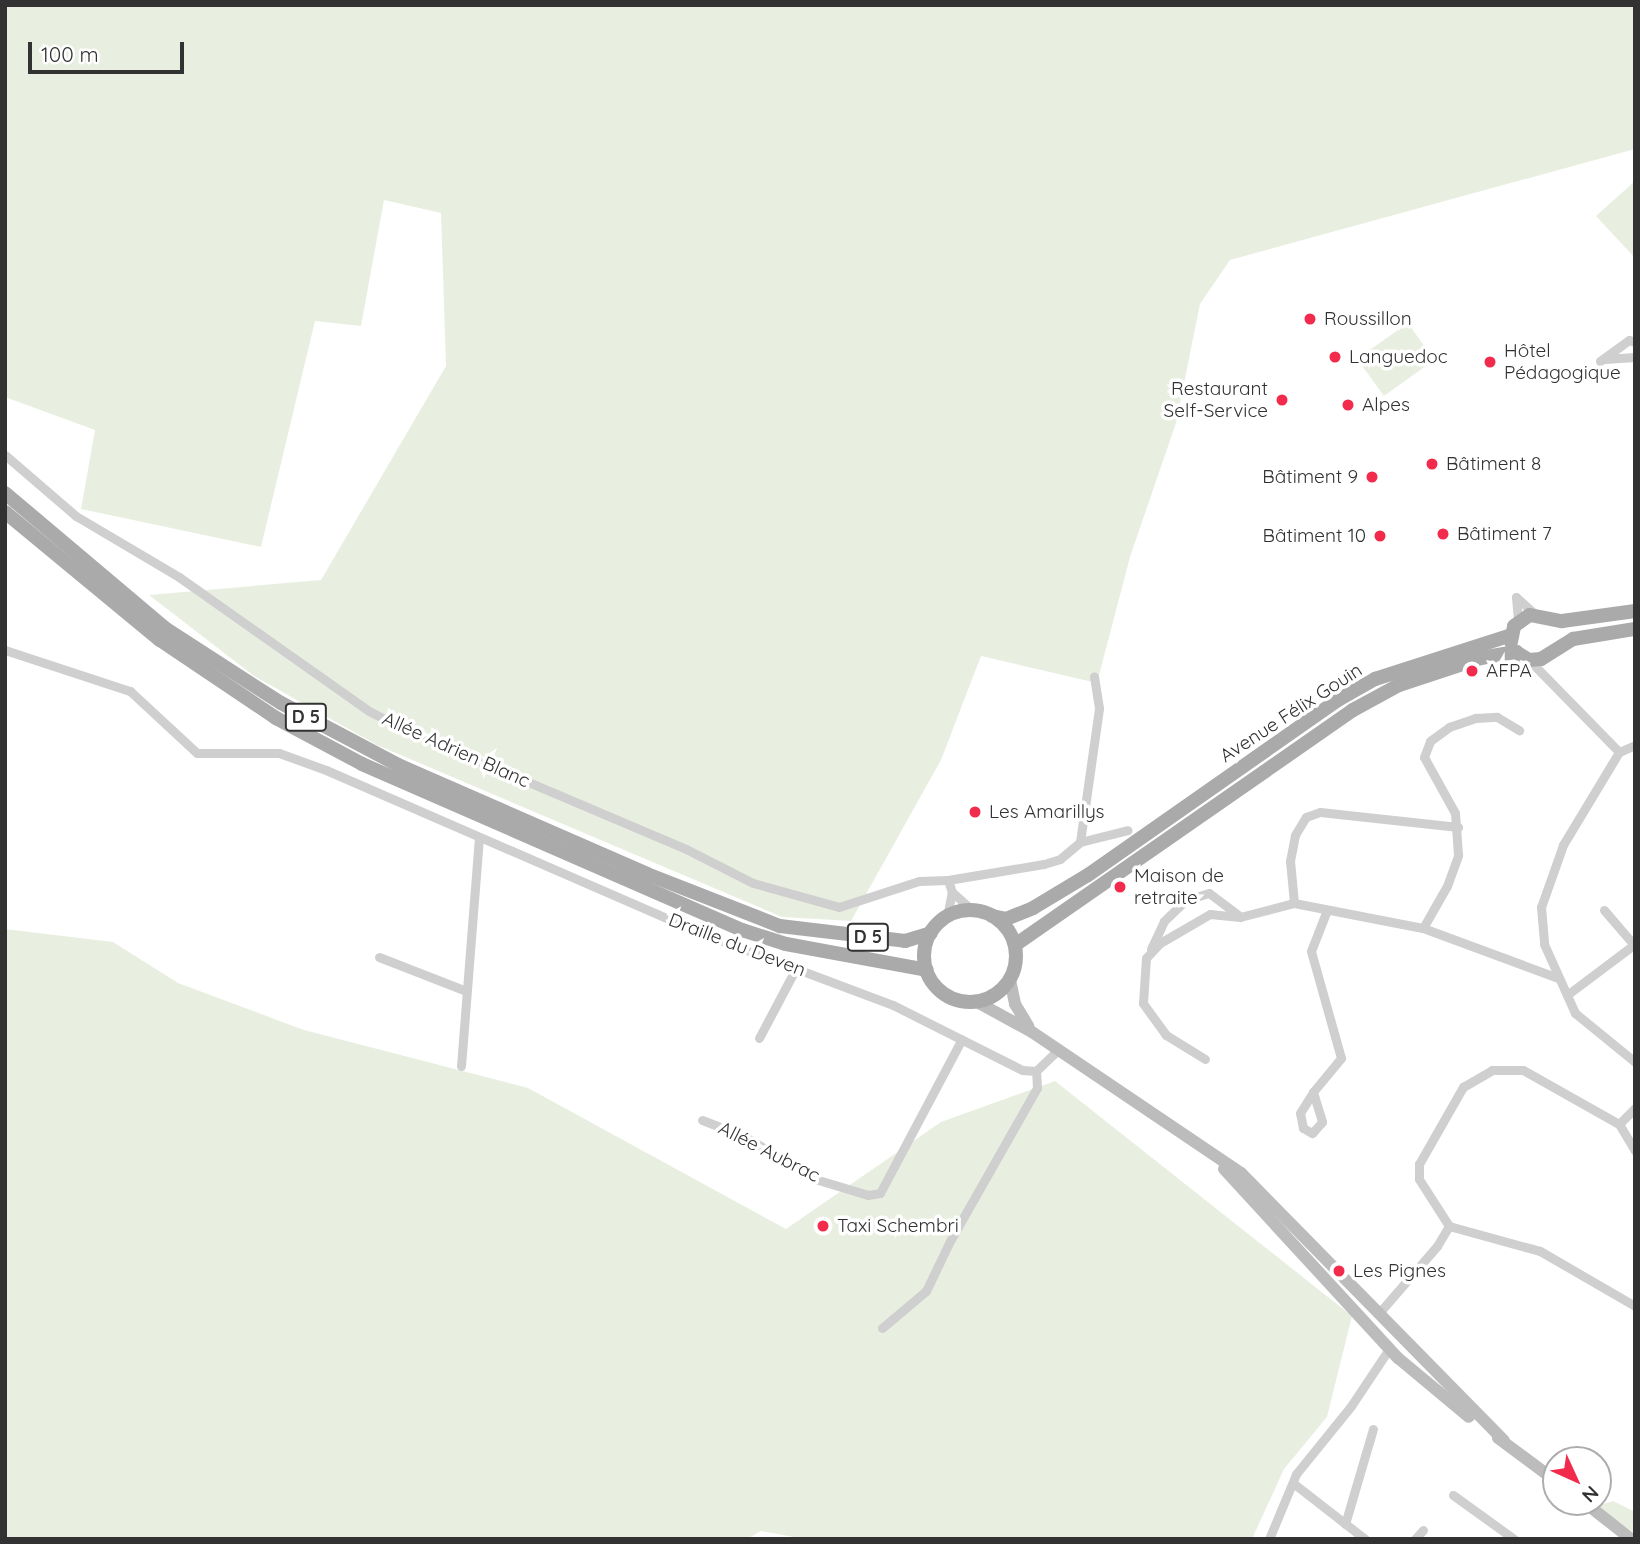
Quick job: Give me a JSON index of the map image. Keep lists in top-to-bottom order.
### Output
{
  "streets": {
    "main road": ["Avenue Félix Gouin", "D 5"],
    "street": ["Allée Adrien Blanc", "Draille du Deven", "Allée Aubrac"]
  },
  "crossings": [
    ["Avenue Félix Gouin", "D 5"],
    ["Draille du Deven", "Allée Aubrac"]
  ],
  "places": [
    "Roussillon",
    "Languedoc",
    "Hôtel Pédagogique",
    "Restaurant Self-Service",
    "Alpes",
    "Bâtiment 8",
    "Bâtiment 9",
    "Bâtiment 7",
    "Bâtiment 10",
    "AFPA",
    "Les Amarillys",
    "Maison de retraite",
    "Taxi Schembri",
    "Les Pignes"
  ],
  "scale_bar": "100 m",
  "north": "bottom right"
}
